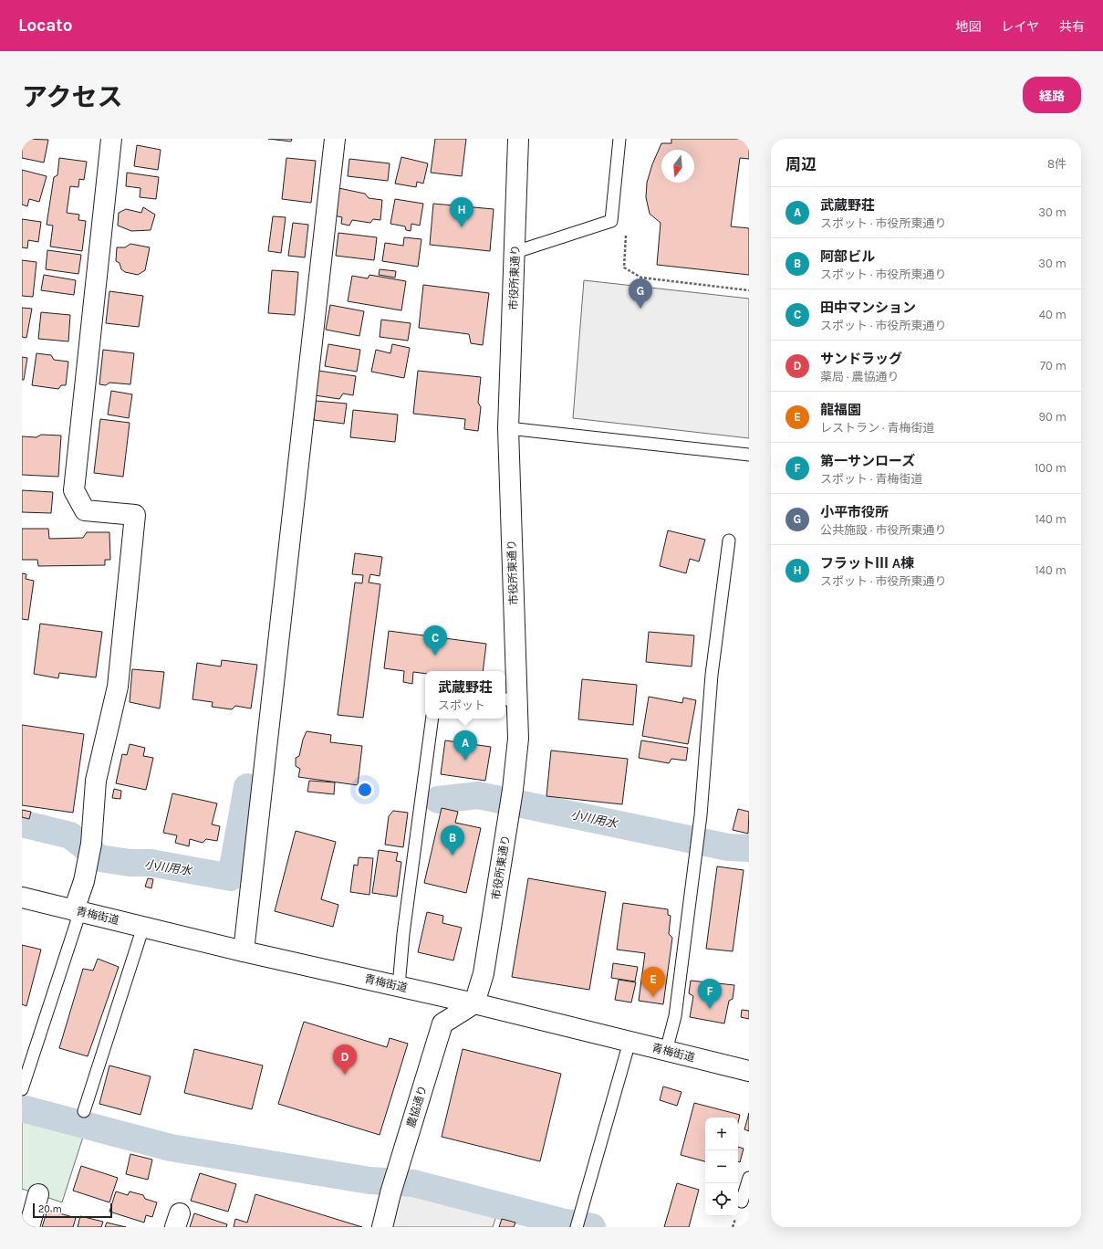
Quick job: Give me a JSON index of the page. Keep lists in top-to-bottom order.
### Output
{
  "streets": {
    "street": ["市役所東通り", "青梅街道", "農協通り"]
  },
  "crossings": [
    ["市役所東通り", "青梅街道"],
    ["市役所東通り", "農協通り"],
    ["青梅街道", "農協通り"]
  ],
  "water": ["小川用水"],
  "scale_bar": "20 m",
  "north": "bottom",
  "page": {
    "header": "Locato",
    "nav": ["地図", "レイヤ", "共有"],
    "title": "アクセス",
    "buttons": "経路",
    "heading": ["周辺", "8件"],
    "list": [
      {
        "mark": "A",
        "name": "武蔵野荘",
        "note": "スポット · 市役所東通り",
        "value": "30 m"
      },
      {
        "mark": "B",
        "name": "阿部ビル",
        "note": "スポット · 市役所東通り",
        "value": "30 m"
      },
      {
        "mark": "C",
        "name": "田中マンション",
        "note": "スポット · 市役所東通り",
        "value": "40 m"
      },
      {
        "mark": "D",
        "name": "サンドラッグ",
        "note": "薬局 · 農協通り",
        "value": "70 m"
      },
      {
        "mark": "E",
        "name": "龍福園",
        "note": "レストラン · 青梅街道",
        "value": "90 m"
      },
      {
        "mark": "F",
        "name": "第一サンローズ",
        "note": "スポット · 青梅街道",
        "value": "100 m"
      },
      {
        "mark": "G",
        "name": "小平市役所",
        "note": "公共施設 · 市役所東通り",
        "value": "140 m"
      },
      {
        "mark": "H",
        "name": "フラットⅢ A棟",
        "note": "スポット · 市役所東通り",
        "value": "140 m"
      }
    ],
    "pins": [
      "H",
      "G",
      "C",
      "A",
      "B",
      "E",
      "F",
      "D"
    ],
    "popup": ["武蔵野荘", "スポット"],
    "map_buttons": ["+", "−"],
    "scale": "20 m"
  }
}
